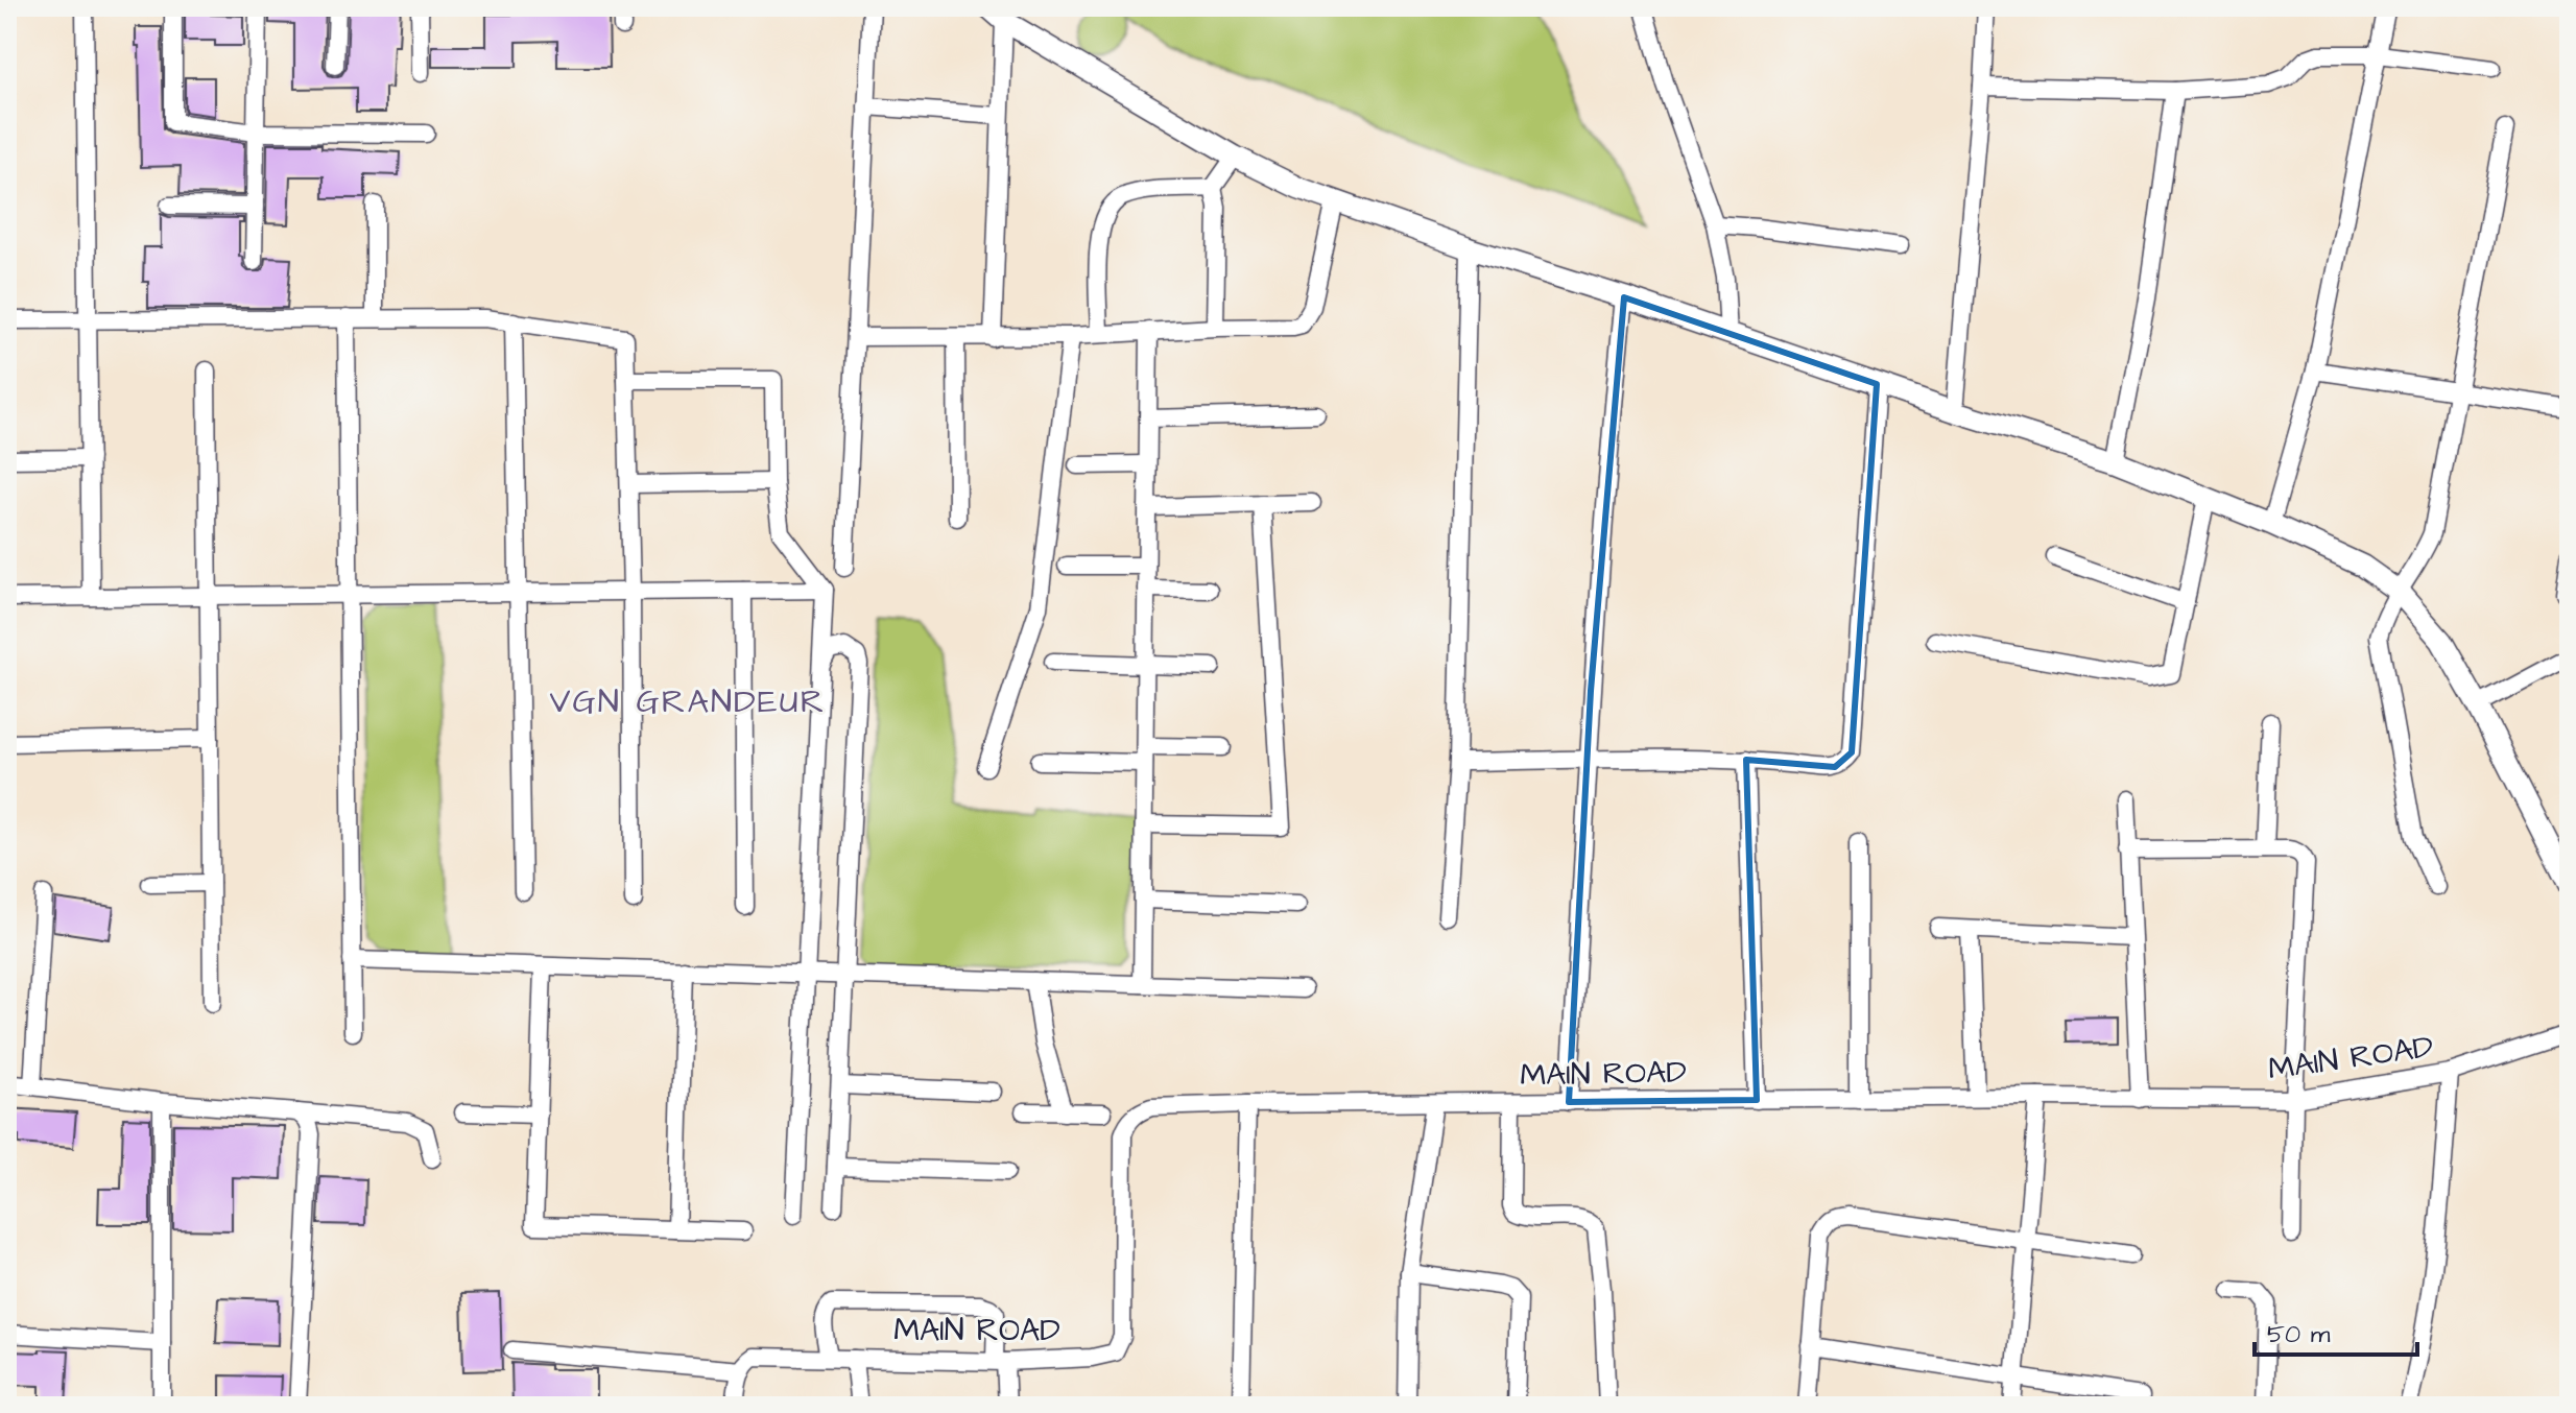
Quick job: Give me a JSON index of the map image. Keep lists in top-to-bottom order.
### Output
{
  "streets": {
    "street": ["MAIN ROAD"]
  },
  "districts": ["VGN GRANDEUR"],
  "scale_bar": "50 m"
}
